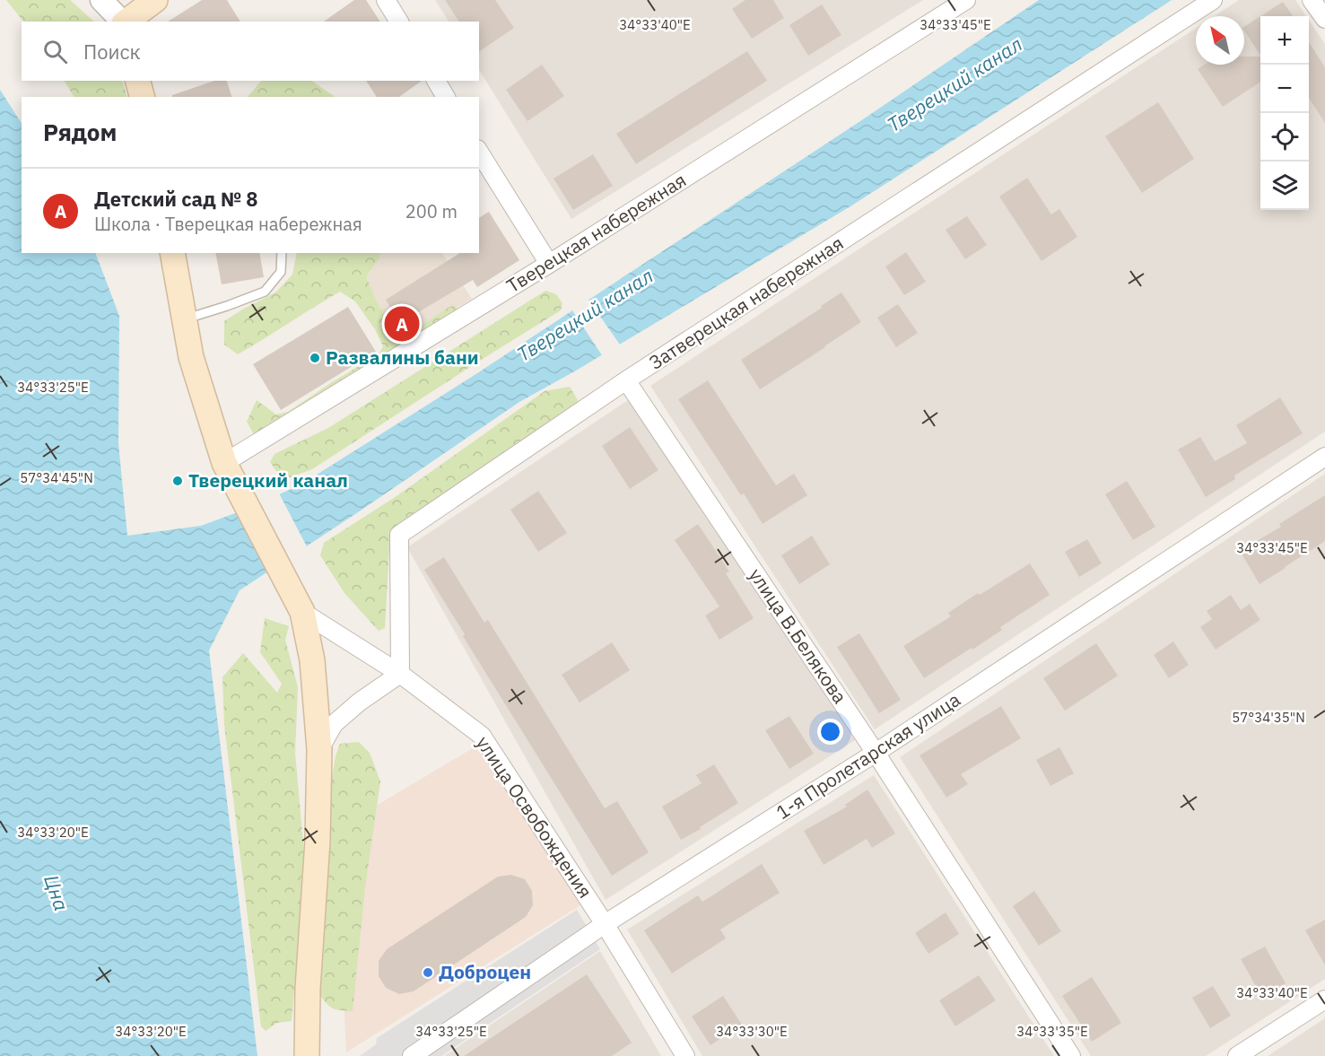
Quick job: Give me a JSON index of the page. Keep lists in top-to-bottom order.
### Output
{
  "streets": {
    "street": [
      "Тверецкая набережная",
      "Затверецкая набережная",
      "улица В.Белякова",
      "1-я Пролетарская улица",
      "улица Освобождения"
    ]
  },
  "crossings": [
    ["Затверецкая набережная", "улица В.Белякова"],
    ["Затверецкая набережная", "улица Освобождения"],
    ["улица В.Белякова", "1-я Пролетарская улица"],
    ["1-я Пролетарская улица", "улица Освобождения"]
  ],
  "water": ["Тверецкий канал", "Цна"],
  "places": ["Развалины бани", "Тверецкий канал", "Доброцен"],
  "north": "top left",
  "page": {
    "map_buttons": ["+", "−"],
    "search": "Поиск",
    "heading": "Рядом",
    "list": [
      {
        "mark": "A",
        "name": "Детский сад № 8",
        "note": "Школа · Тверецкая набережная",
        "value": "200 m"
      }
    ],
    "pins": "A"
  },
  "coordinates": [
    "34°33'40\"E",
    "34°33'45\"E",
    "34°33'25\"E",
    "57°34'45\"N",
    "57°34'35\"N",
    "34°33'20\"E",
    "34°33'30\"E",
    "34°33'35\"E"
  ]
}
